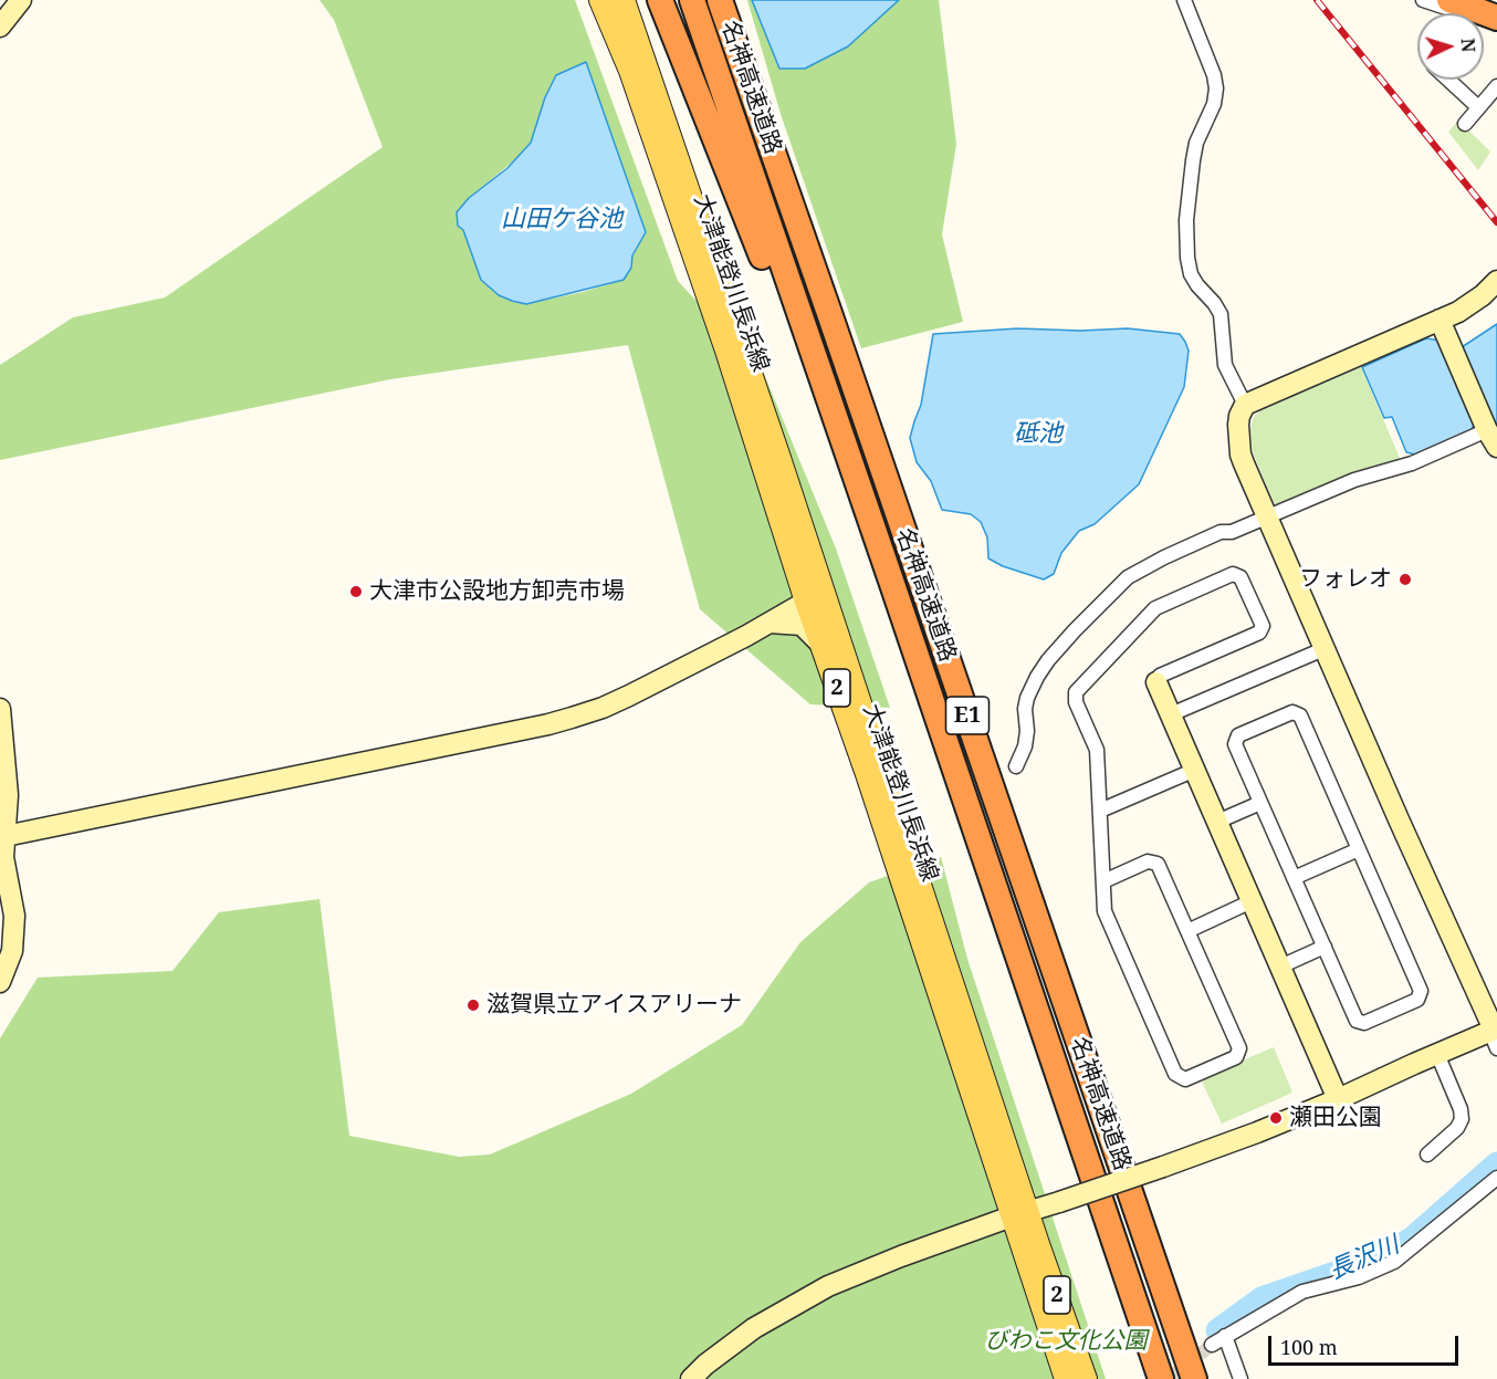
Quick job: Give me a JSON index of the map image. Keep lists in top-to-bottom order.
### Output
{
  "streets": {
    "highway": ["名神高速道路", "E1"],
    "main road": ["大津能登川長浜線", "2"]
  },
  "water": ["山田ケ谷池", "砥池", "長沢川"],
  "parks": ["びわこ文化公園"],
  "places": [
    "フォレオ",
    "大津市公設地方卸売市場",
    "滋賀県立アイスアリーナ",
    "瀬田公園"
  ],
  "scale_bar": "100 m",
  "north": "right"
}
